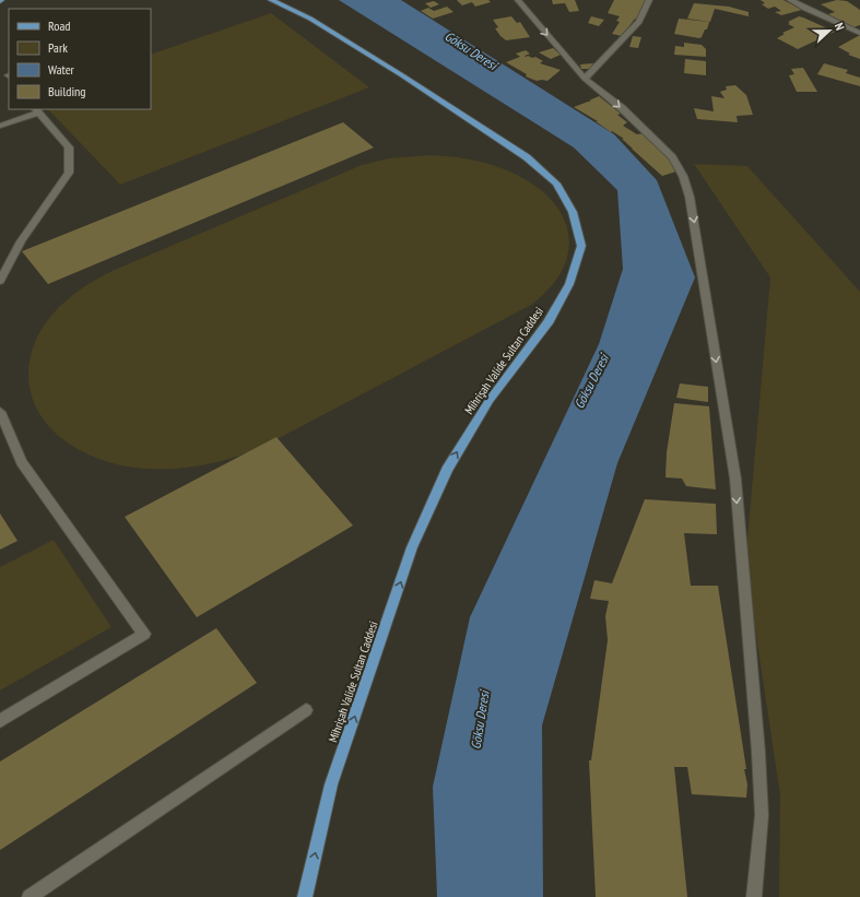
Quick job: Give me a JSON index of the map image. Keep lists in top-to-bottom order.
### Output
{
  "streets": {
    "main road": ["Mihrişah Valide Sultan Caddesi"]
  },
  "one_way": ["Mihrişah Valide Sultan Caddesi"],
  "water": ["Göksu Deresi"],
  "legend": [
    "Road",
    "Park",
    "Water",
    "Building"
  ],
  "north": "right"
}
